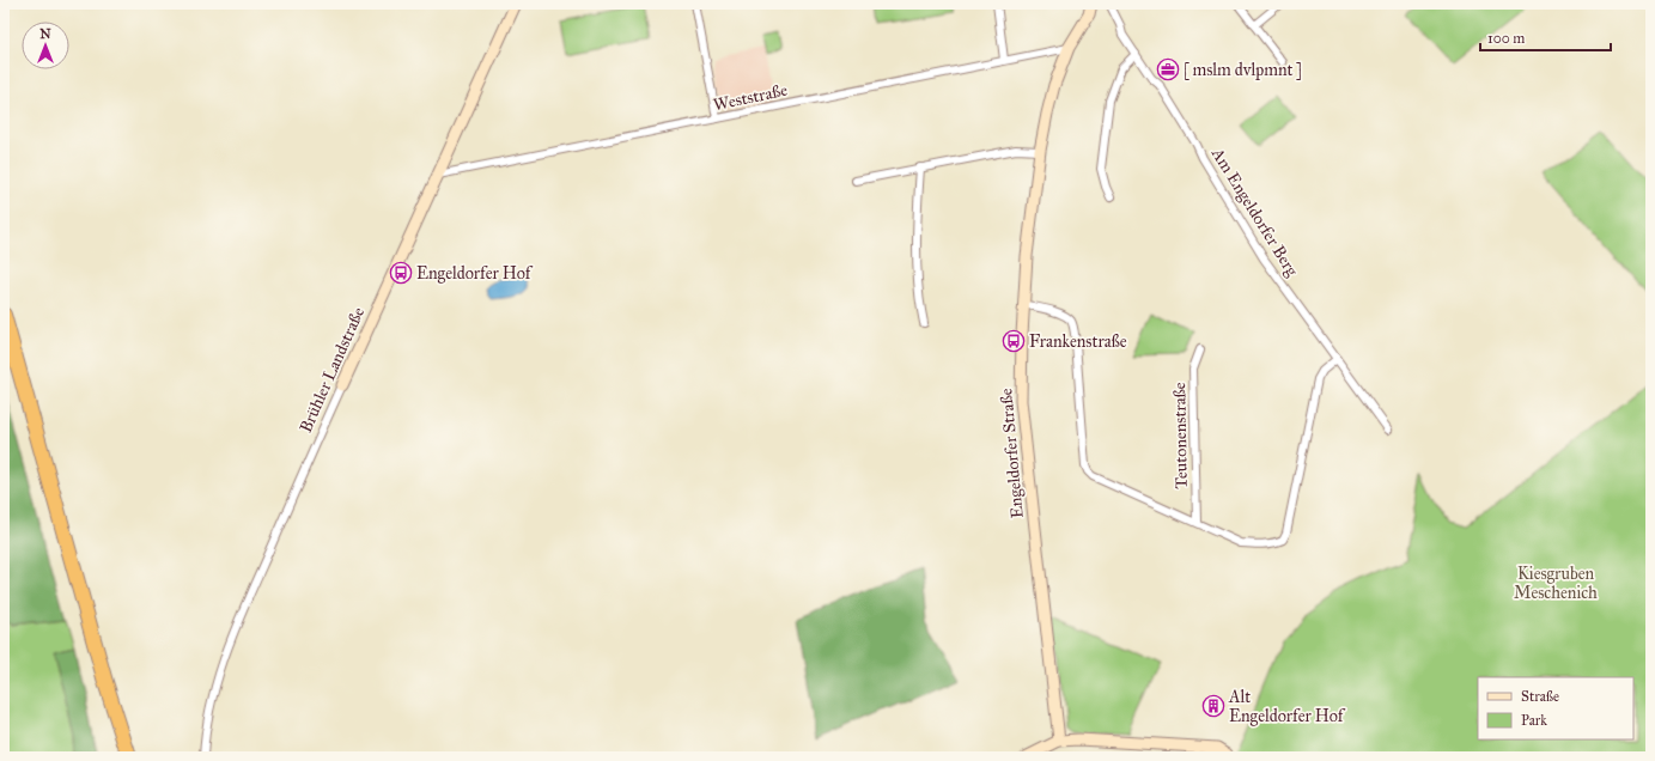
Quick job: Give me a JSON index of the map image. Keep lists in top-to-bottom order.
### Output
{
  "streets": {
    "street": [
      "Weststraße",
      "Am Engeldorfer Berg",
      "Brühler Landstraße",
      "Teutonenstraße",
      "Engeldorfer Straße"
    ]
  },
  "crossings": [
    ["Weststraße", "Brühler Landstraße"],
    ["Weststraße", "Engeldorfer Straße"]
  ],
  "parks": ["Kiesgruben Meschenich"],
  "places": {
    "office": ["[ mslm dvlpmnt ]"],
    "bus stop": ["Engeldorfer Hof", "Frankenstraße"],
    "building": ["Alt Engeldorfer Hof"]
  },
  "legend": ["Straße", "Park"],
  "scale_bar": "100 m",
  "north": "top"
}
